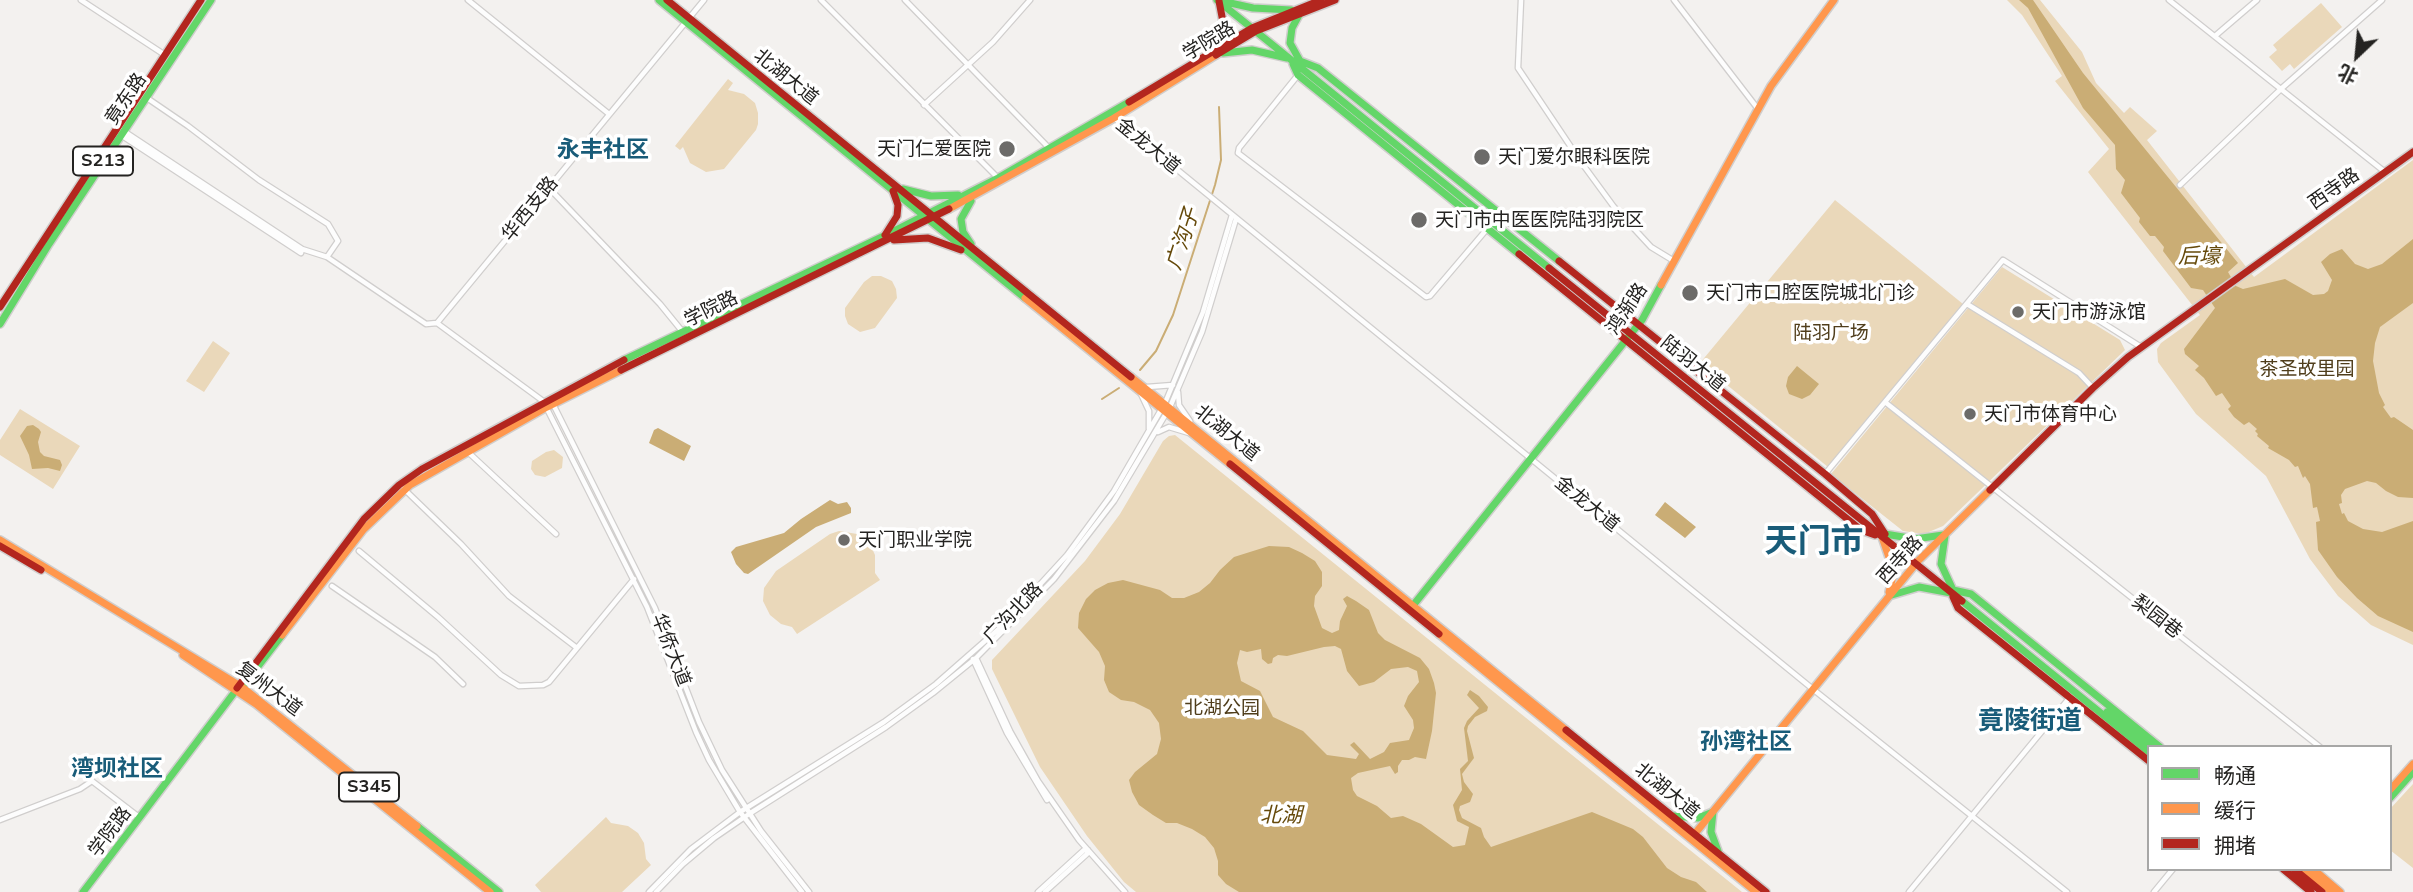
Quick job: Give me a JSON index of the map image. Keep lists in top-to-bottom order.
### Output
{
  "streets": {
    "main road": [
      "学院路",
      "北湖大道",
      "竟东路",
      "S213",
      "西寺路",
      "鸿渐路",
      "陆羽大道",
      "复州大道",
      "S345"
    ],
    "street": [
      "金龙大道",
      "华西支路",
      "广沟北路",
      "梨园巷",
      "华侨大道"
    ]
  },
  "crossings": [
    ["学院路", "北湖大道"],
    ["学院路", "金龙大道"],
    ["学院路", "陆羽大道"],
    ["学院路", "华侨大道"],
    ["学院路", "复州大道"],
    ["北湖大道", "西寺路"],
    ["北湖大道", "华西支路"],
    ["北湖大道", "鸿渐路"],
    ["北湖大道", "广沟北路"],
    ["金龙大道", "西寺路"],
    ["金龙大道", "鸿渐路"],
    ["金龙大道", "广沟北路"],
    ["西寺路", "陆羽大道"],
    ["西寺路", "梨园巷"],
    ["鸿渐路", "陆羽大道"],
    ["广沟北路", "华侨大道"]
  ],
  "districts": [
    "永丰社区",
    "天门市",
    "竟陵街道",
    "孙湾社区",
    "湾坝社区"
  ],
  "water": ["广沟子", "后壕", "北湖"],
  "parks": ["陆羽广场", "茶圣故里园", "北湖公园"],
  "places": [
    "天门仁爱医院",
    "天门爱尔眼科医院",
    "天门市中医医院陆羽院区",
    "天门市口腔医院城北门诊",
    "天门市游泳馆",
    "天门市体育中心",
    "天门职业学院"
  ],
  "legend": ["畅通", "缓行", "拥堵"],
  "north": "bottom left"
}
